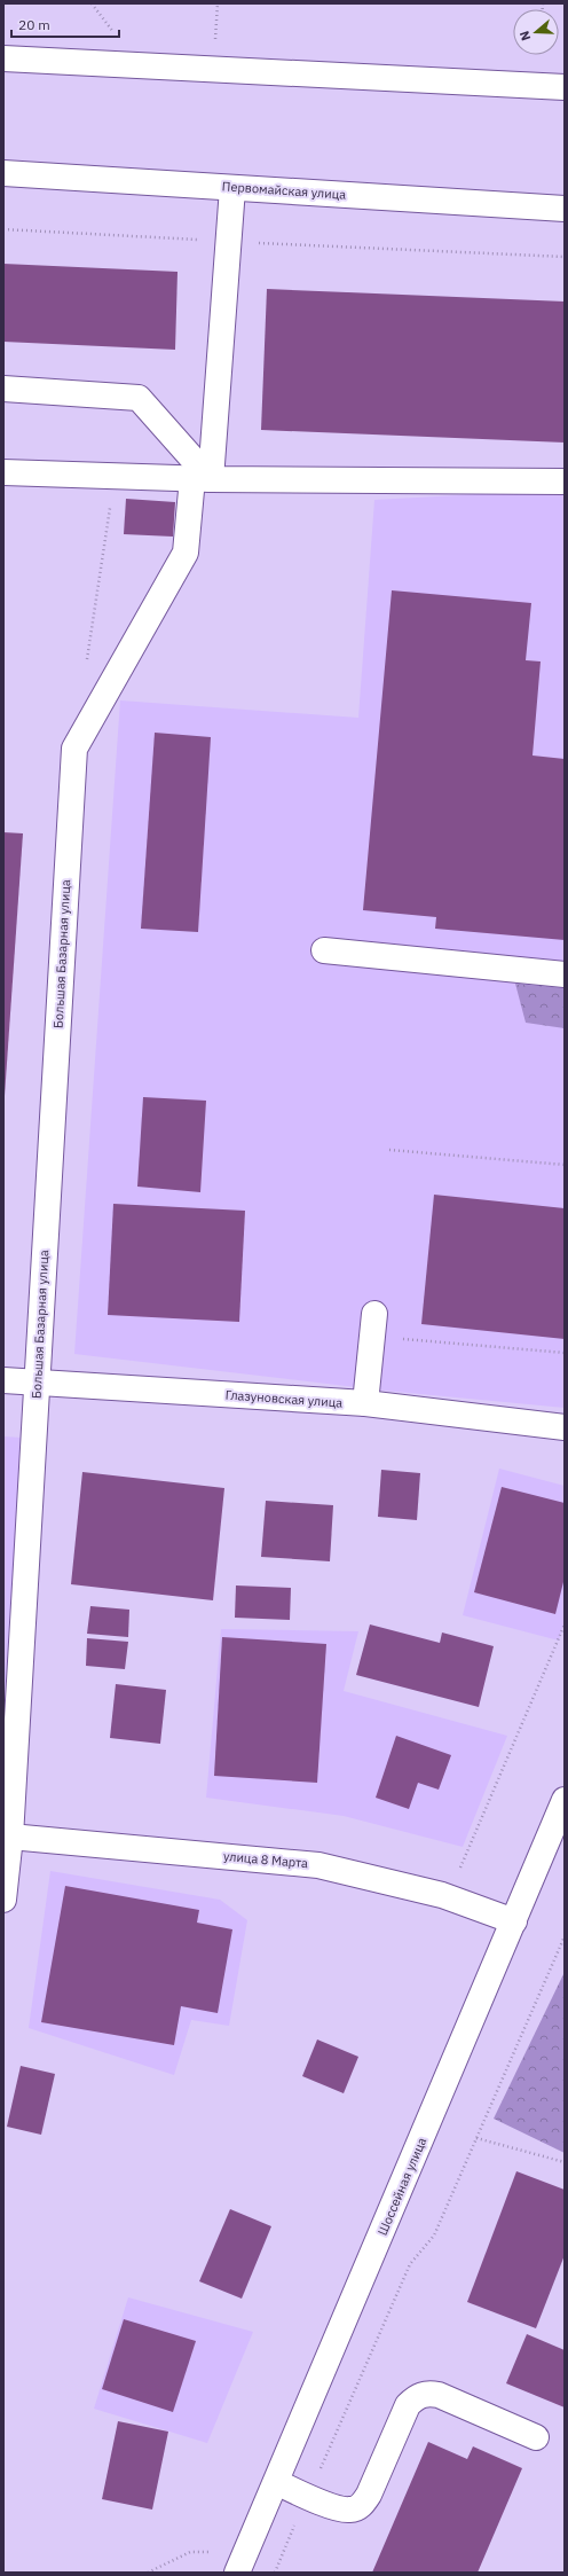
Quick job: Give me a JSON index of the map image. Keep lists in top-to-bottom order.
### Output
{
  "streets": {
    "street": [
      "Первомайская улица",
      "Большая Базарная улица",
      "Глазуновская улица",
      "улица 8 Марта",
      "Шоссейная улица"
    ]
  },
  "crossings": [
    ["Большая Базарная улица", "Глазуновская улица"],
    ["Большая Базарная улица", "улица 8 Марта"],
    ["улица 8 Марта", "Шоссейная улица"]
  ],
  "scale_bar": "20 m",
  "north": "left"
}
